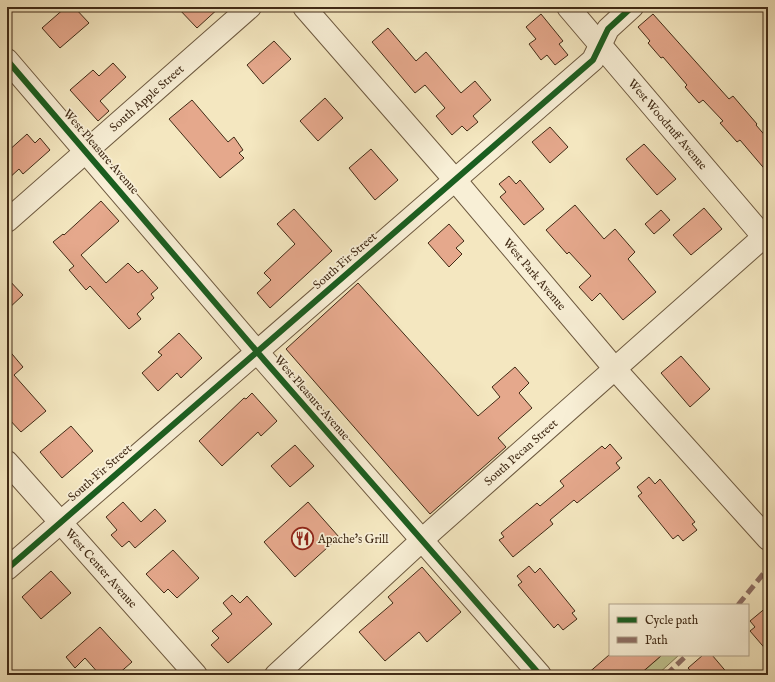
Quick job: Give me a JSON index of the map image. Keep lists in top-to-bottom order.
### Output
{
  "streets": {
    "street": [
      "South Apple Street",
      "West Woodruff Avenue",
      "West Pleasure Avenue",
      "South Fir Street",
      "West Park Avenue",
      "South Pecan Street",
      "West Center Avenue"
    ]
  },
  "crossings": [
    ["South Apple Street", "West Pleasure Avenue"],
    ["West Woodruff Avenue", "South Fir Street"],
    ["West Woodruff Avenue", "South Pecan Street"],
    ["West Pleasure Avenue", "South Fir Street"],
    ["West Pleasure Avenue", "South Pecan Street"],
    ["South Fir Street", "West Park Avenue"],
    ["South Fir Street", "West Center Avenue"],
    ["West Park Avenue", "South Pecan Street"]
  ],
  "places": {
    "restaurant": ["Apache's Grill"]
  },
  "legend": ["Cycle path", "Path"]
}
